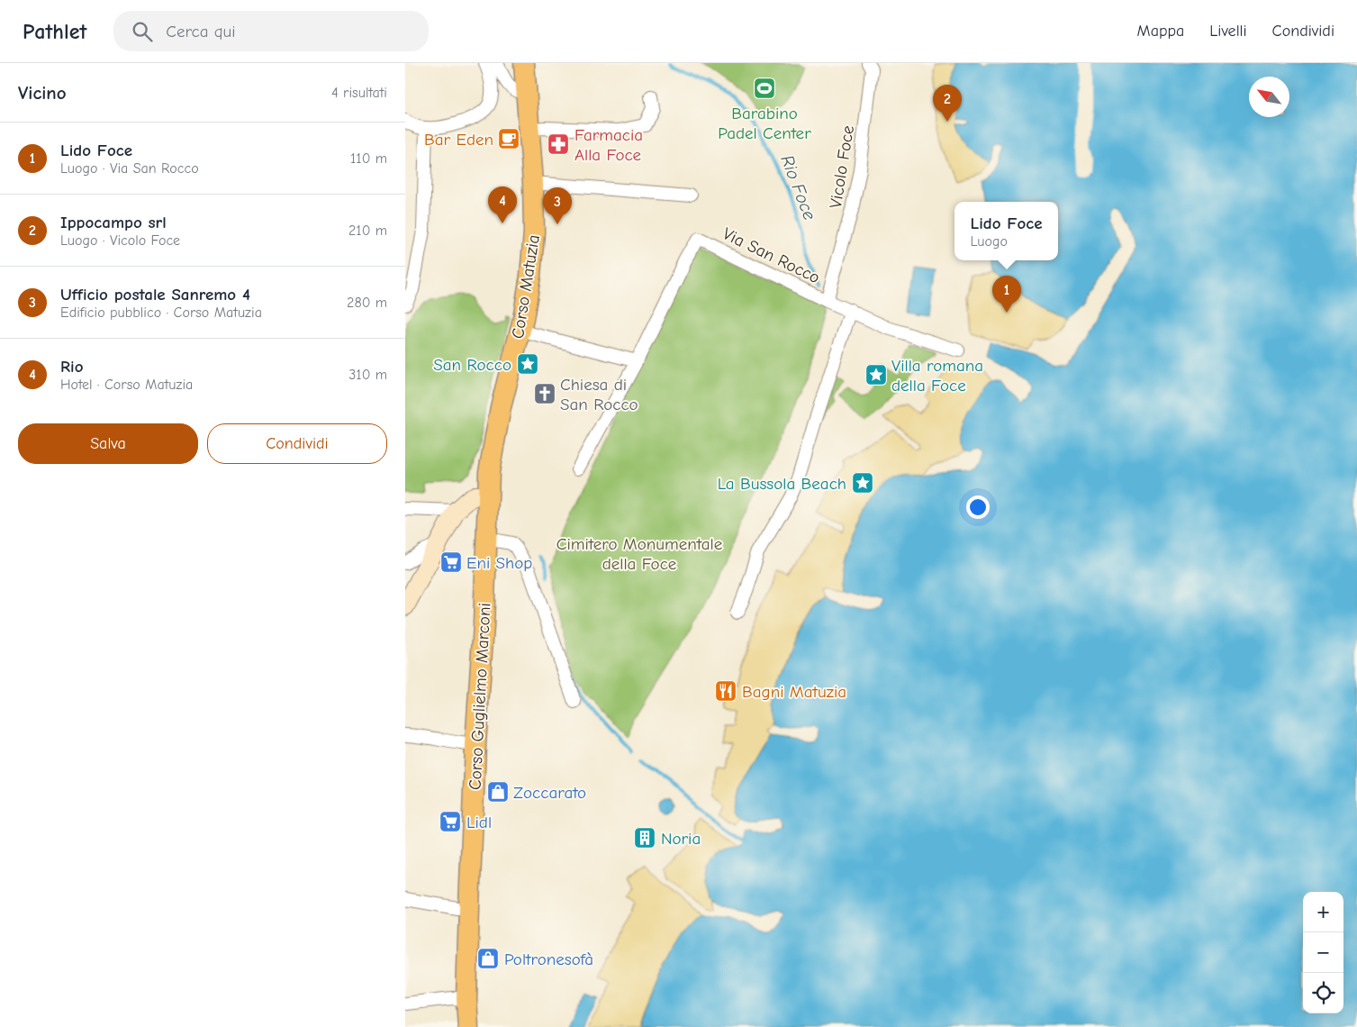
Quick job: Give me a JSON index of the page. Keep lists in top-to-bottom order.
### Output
{
  "streets": {
    "main road": ["Corso Matuzia", "Corso Guglielmo Marconi"],
    "street": ["Vicolo Foce", "Via San Rocco"]
  },
  "crossings": [
    ["Vicolo Foce", "Via San Rocco"],
    ["Corso Matuzia", "Corso Guglielmo Marconi"]
  ],
  "water": ["Rio Foce"],
  "parks": ["Cimitero Monumentale della Foce"],
  "places": {
    "sports": ["Barabino Padel Center"],
    "cafe": ["Bar Eden"],
    "pharmacy": ["Farmacia Alla Foce"],
    "place": ["San Rocco", "Villa romana della Foce", "La Bussola Beach"],
    "church": ["Chiesa di San Rocco"],
    "supermarket": ["Eni Shop", "Lidl"],
    "restaurant": ["Bagni Matuzia"],
    "shop": ["Zoccarato", "Poltronesofà"],
    "building": ["Noria"]
  },
  "north": "top left",
  "page": {
    "header": "Pathlet",
    "search": "Cerca qui",
    "nav": ["Mappa", "Livelli", "Condividi"],
    "heading": ["Vicino", "4 risultati"],
    "pins": [
      "2",
      "4",
      "3",
      "1"
    ],
    "list": [
      {
        "mark": "1",
        "name": "Lido Foce",
        "note": "Luogo · Via San Rocco",
        "value": "110 m"
      },
      {
        "mark": "2",
        "name": "Ippocampo srl",
        "note": "Luogo · Vicolo Foce",
        "value": "210 m"
      },
      {
        "mark": "3",
        "name": "Ufficio postale Sanremo 4",
        "note": "Edificio pubblico · Corso Matuzia",
        "value": "280 m"
      },
      {
        "mark": "4",
        "name": "Rio",
        "note": "Hotel · Corso Matuzia",
        "value": "310 m"
      }
    ],
    "popup": ["Lido Foce", "Luogo"],
    "buttons": ["Salva", "Condividi"],
    "map_buttons": ["+", "−"]
  }
}
